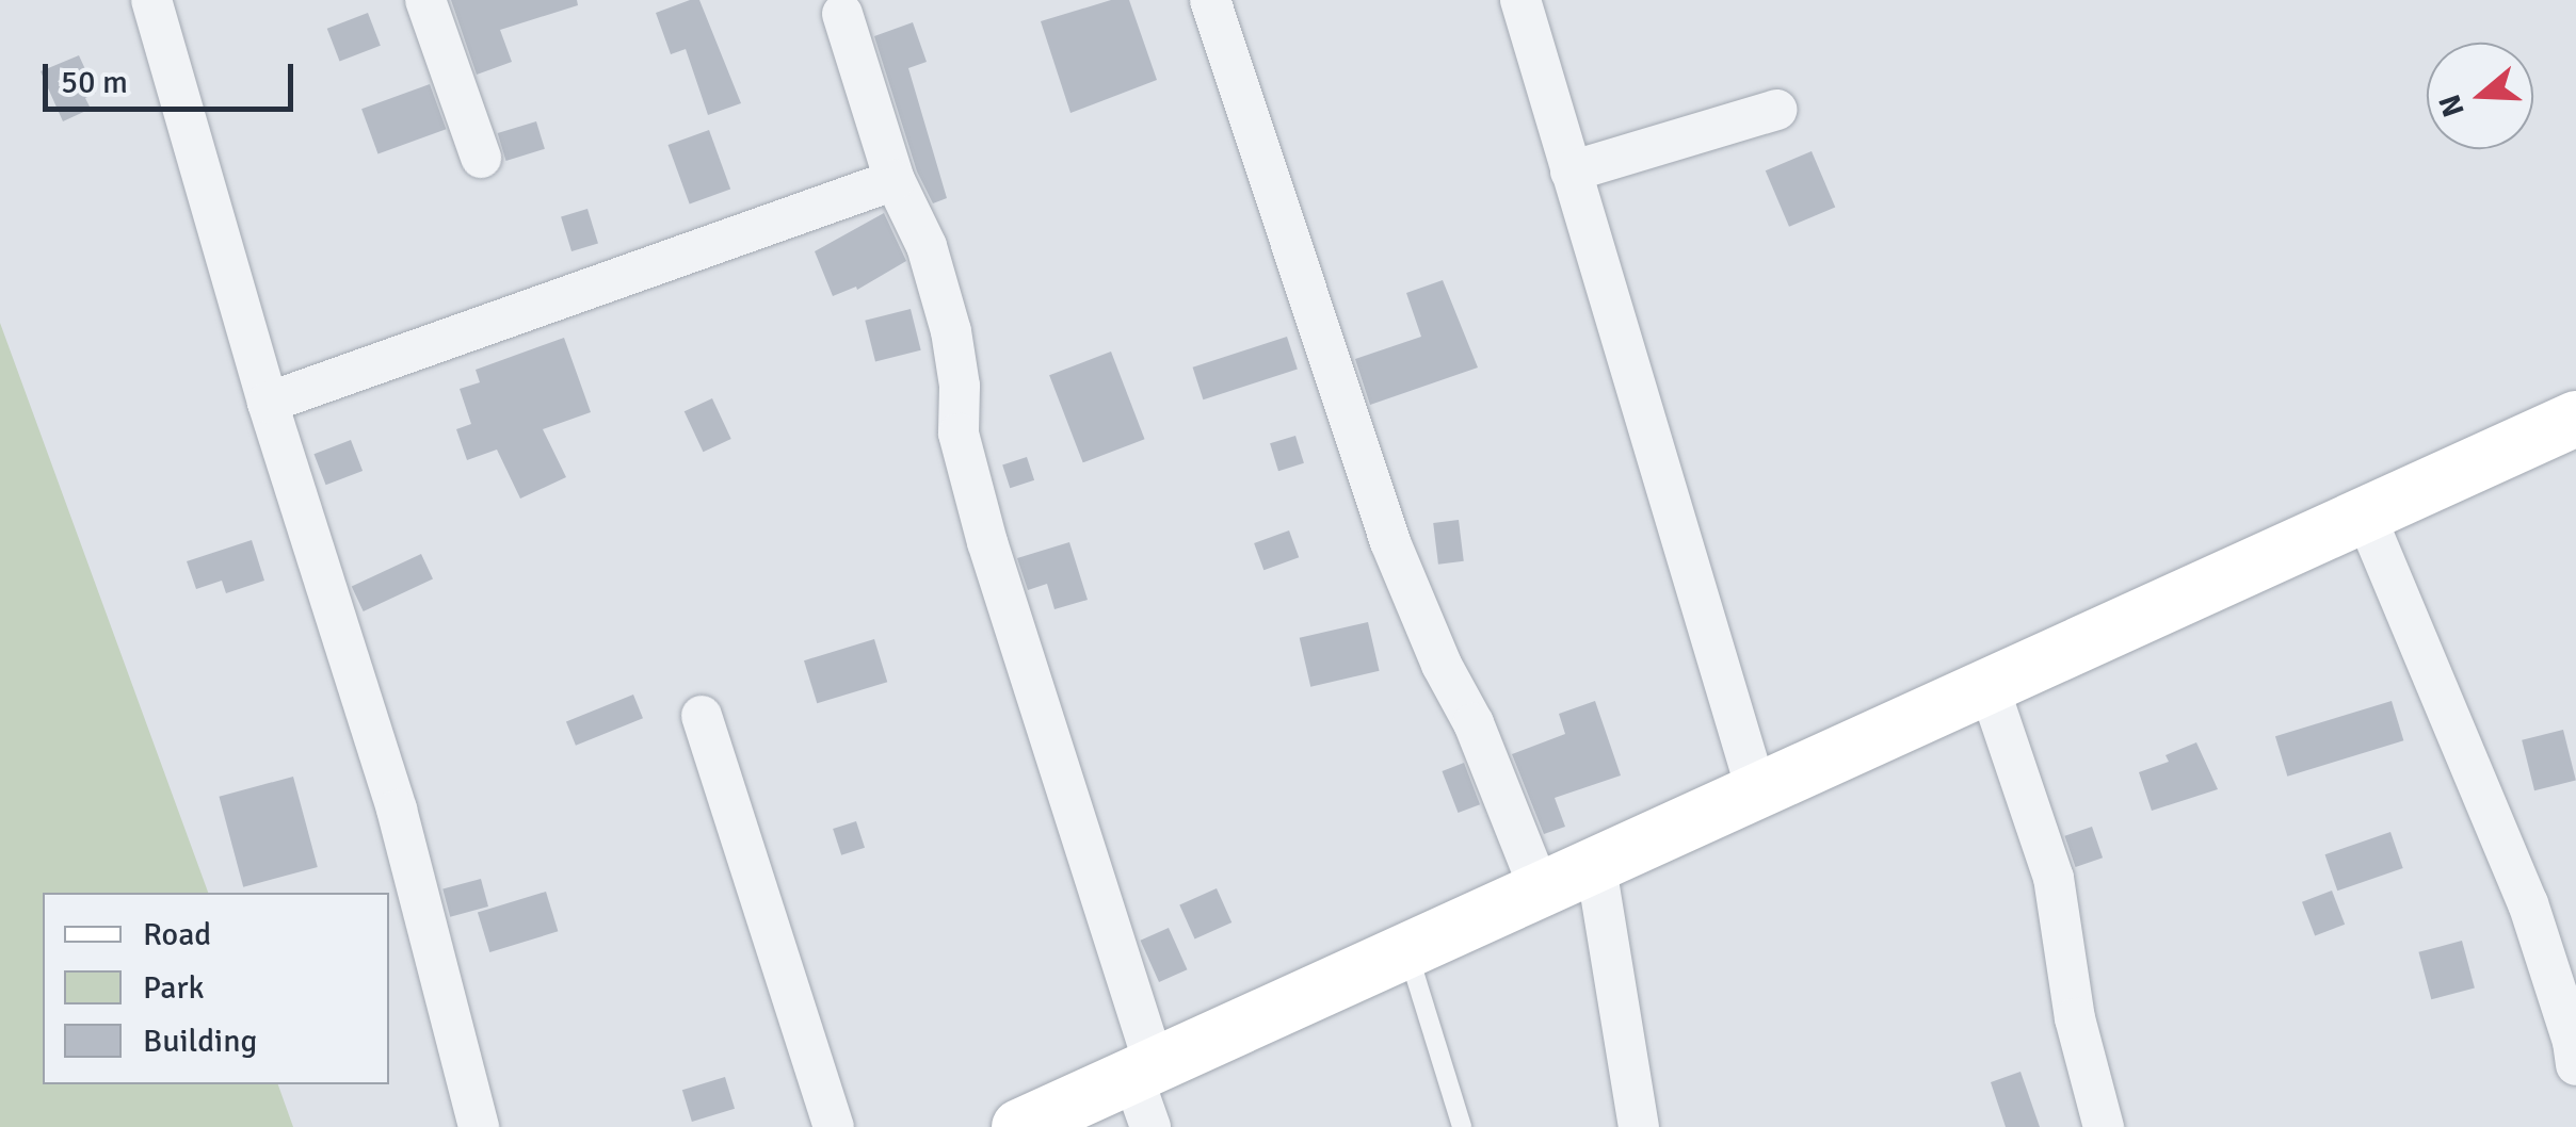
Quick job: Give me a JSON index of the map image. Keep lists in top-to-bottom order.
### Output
{
  "legend": ["Road", "Park", "Building"],
  "scale_bar": "50 m",
  "north": "left"
}
